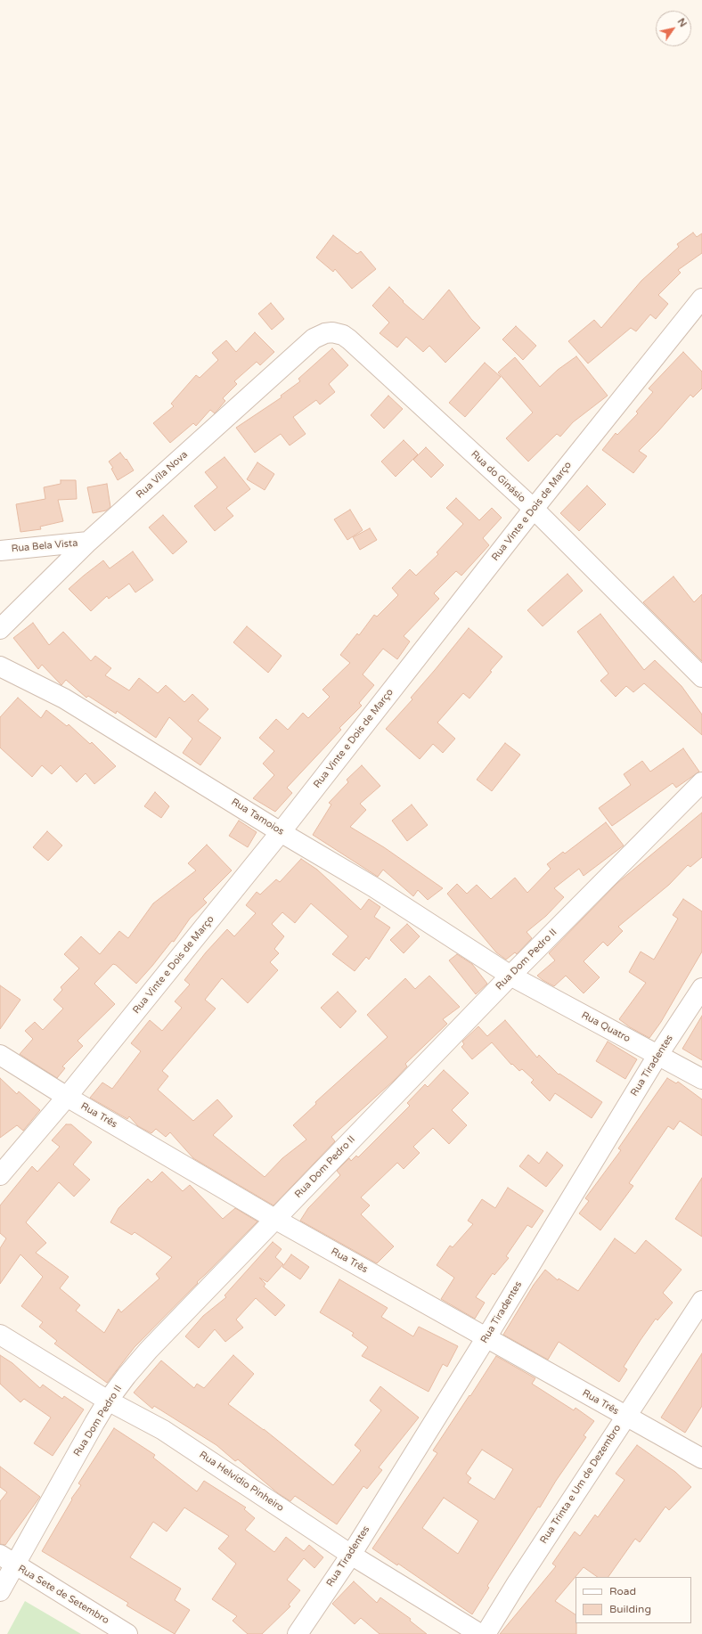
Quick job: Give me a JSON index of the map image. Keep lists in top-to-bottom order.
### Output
{
  "streets": {
    "street": [
      "Rua Vila Nova",
      "Rua do Ginásio",
      "Rua Vinte e Dois de Março",
      "Rua Bela Vista",
      "Rua Tamoios",
      "Rua Dom Pedro II",
      "Rua Quatro",
      "Rua Tiradentes",
      "Rua Três",
      "Rua Helvídio Pinheiro",
      "Rua Trinta e Um de Dezembro",
      "Rua Sete de Setembro"
    ]
  },
  "crossings": [
    ["Rua Vila Nova", "Rua do Ginásio"],
    ["Rua Vila Nova", "Rua Bela Vista"],
    ["Rua do Ginásio", "Rua Vinte e Dois de Março"],
    ["Rua Vinte e Dois de Março", "Rua Tamoios"],
    ["Rua Vinte e Dois de Março", "Rua Três"],
    ["Rua Tamoios", "Rua Dom Pedro II"],
    ["Rua Tamoios", "Rua Quatro"],
    ["Rua Dom Pedro II", "Rua Quatro"],
    ["Rua Dom Pedro II", "Rua Três"],
    ["Rua Dom Pedro II", "Rua Helvídio Pinheiro"],
    ["Rua Dom Pedro II", "Rua Sete de Setembro"],
    ["Rua Quatro", "Rua Tiradentes"],
    ["Rua Tiradentes", "Rua Três"],
    ["Rua Tiradentes", "Rua Helvídio Pinheiro"],
    ["Rua Três", "Rua Trinta e Um de Dezembro"]
  ],
  "legend": ["Road", "Building"],
  "north": "top right"
}
